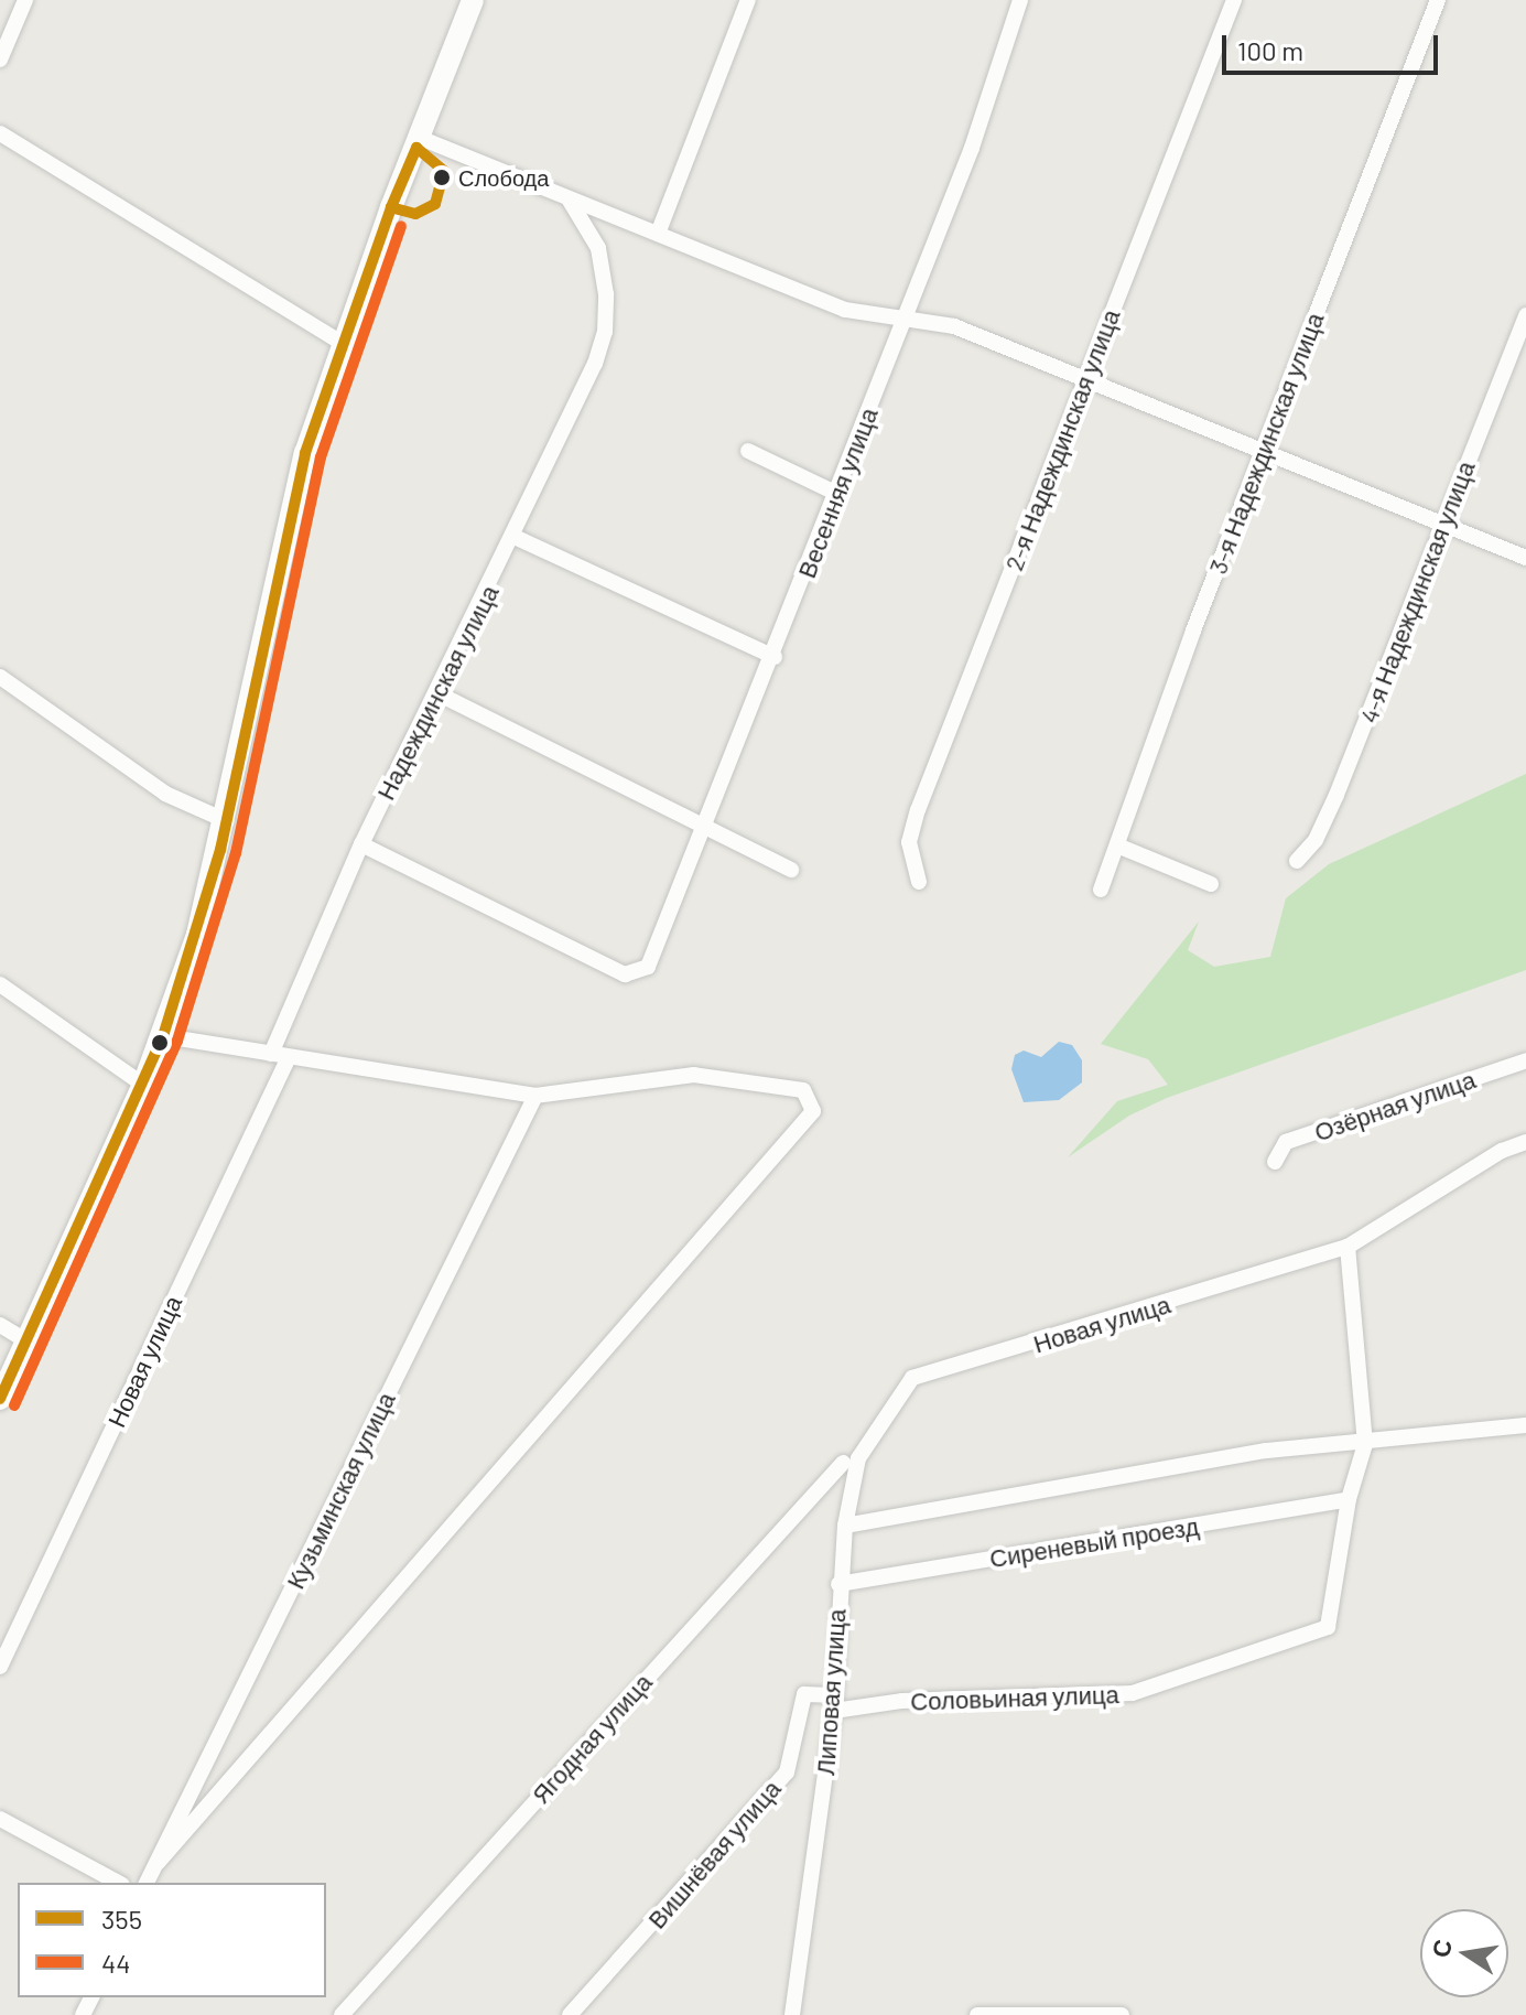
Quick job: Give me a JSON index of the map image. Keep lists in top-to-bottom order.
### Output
{
  "streets": {
    "street": [
      "2-я Надеждинская улица",
      "3-я Надеждинская улица",
      "Весенняя улица",
      "4-я Надеждинская улица",
      "Надеждинская улица",
      "Озёрная улица",
      "Новая улица",
      "Кузьминская улица",
      "Сиреневый проезд",
      "Липовая улица",
      "Соловьиная улица",
      "Ягодная улица",
      "Вишнёвая улица"
    ]
  },
  "crossings": [
    ["Весенняя улица", "Надеждинская улица"],
    ["Новая улица", "Липовая улица"],
    ["Новая улица", "Соловьиная улица"],
    ["Сиреневый проезд", "Липовая улица"],
    ["Сиреневый проезд", "Соловьиная улица"],
    ["Липовая улица", "Соловьиная улица"],
    ["Липовая улица", "Вишнёвая улица"],
    ["Соловьиная улица", "Вишнёвая улица"]
  ],
  "places": ["Слобода"],
  "lines": ["transit line 355", "transit line 44"],
  "legend": ["355", "44"],
  "scale_bar": "100 m",
  "north": "left"
}
